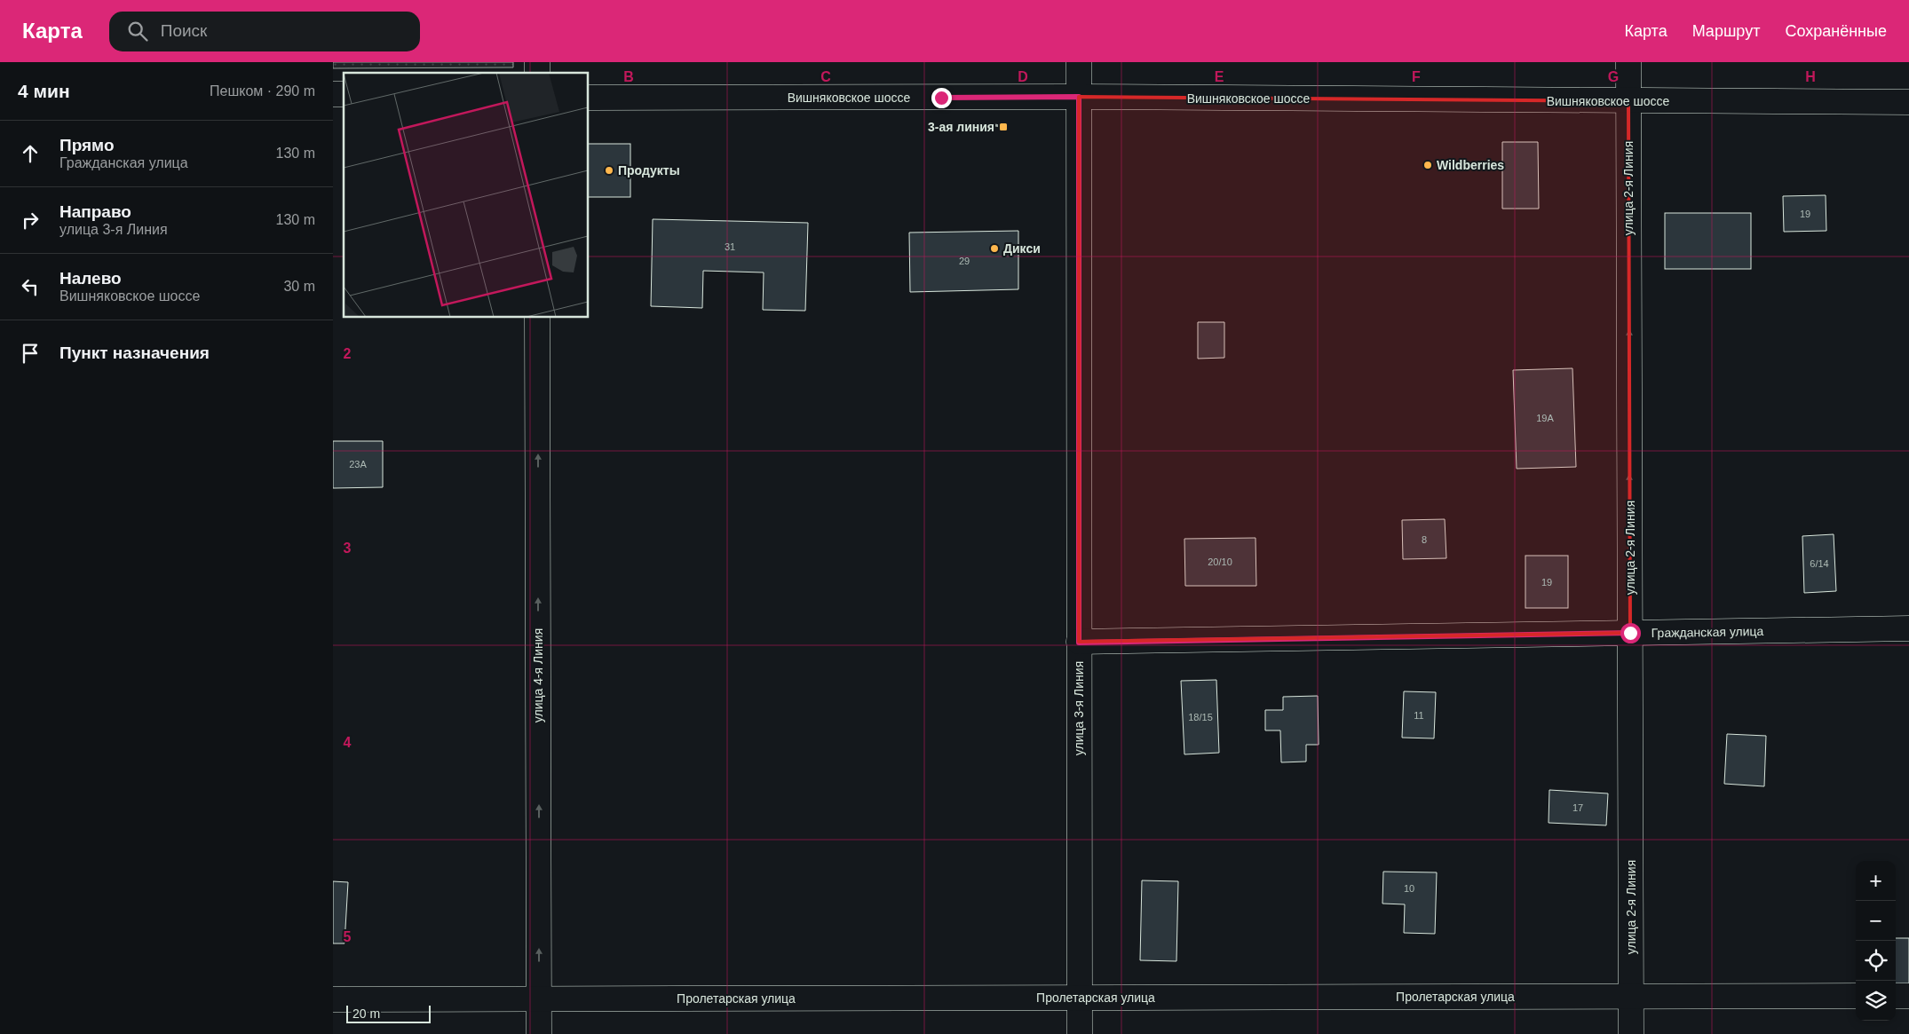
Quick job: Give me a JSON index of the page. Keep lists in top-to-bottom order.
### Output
{
  "streets": {
    "street": [
      "Вишняковское шоссе",
      "улица 2-я Линия",
      "Гражданская улица",
      "улица 4-я Линия",
      "улица 3-я Линия",
      "Пролетарская улица"
    ]
  },
  "crossings": [
    ["Вишняковское шоссе", "улица 2-я Линия"],
    ["Вишняковское шоссе", "улица 3-я Линия"],
    ["улица 2-я Линия", "Гражданская улица"],
    ["улица 2-я Линия", "Пролетарская улица"],
    ["Гражданская улица", "улица 3-я Линия"],
    ["улица 4-я Линия", "Пролетарская улица"],
    ["улица 3-я Линия", "Пролетарская улица"]
  ],
  "one_way": ["улица 2-я Линия", "улица 4-я Линия"],
  "places": {
    "transit": ["3-ая линия"],
    "other": ["Wildberries", "Продукты", "Дикси"]
  },
  "house_numbers": [
    "19",
    "31",
    "29",
    "19А",
    "23А",
    "8",
    "20/10",
    "6/14",
    "19",
    "11",
    "18/15",
    "17",
    "10"
  ],
  "scale_bar": "20 m",
  "page": {
    "header": "Карта",
    "search": "Поиск",
    "nav": ["Карта", "Маршрут", "Сохранённые"],
    "heading": ["4 мин", "Пешком · 290 m"],
    "list": [
      ["Прямо", "Гражданская улица", "130 m"],
      ["Направо", "улица 3-я Линия", "130 m"],
      ["Налево", "Вишняковское шоссе", "30 m"],
      "Пункт назначения"
    ],
    "map_buttons": ["+", "−"],
    "scale": "20 m"
  },
  "grid": {
    "columns": [
      "B",
      "C",
      "D",
      "E",
      "F",
      "G",
      "H"
    ],
    "rows": [
      "2",
      "3",
      "4",
      "5"
    ]
  }
}
